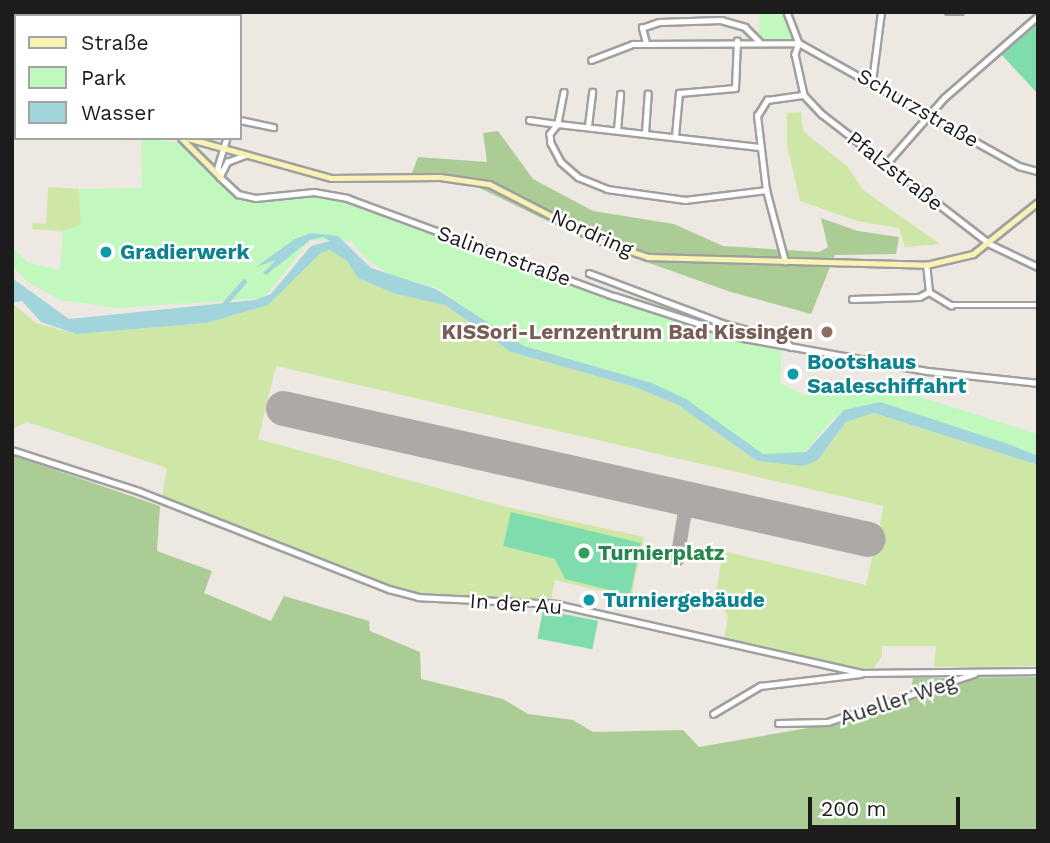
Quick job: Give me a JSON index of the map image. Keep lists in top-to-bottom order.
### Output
{
  "streets": {
    "main road": ["Nordring"],
    "street": [
      "Schurzstraße",
      "Pfalzstraße",
      "Salinenstraße",
      "In der Au",
      "Aueller Weg"
    ]
  },
  "crossings": [
    ["Pfalzstraße", "Nordring"],
    ["In der Au", "Aueller Weg"]
  ],
  "places": [
    "Gradierwerk",
    "KISSori-Lernzentrum Bad Kissingen",
    "Bootshaus Saaleschiffahrt",
    "Turnierplatz",
    "Turniergebäude"
  ],
  "legend": ["Straße", "Park", "Wasser"],
  "scale_bar": "200 m"
}
